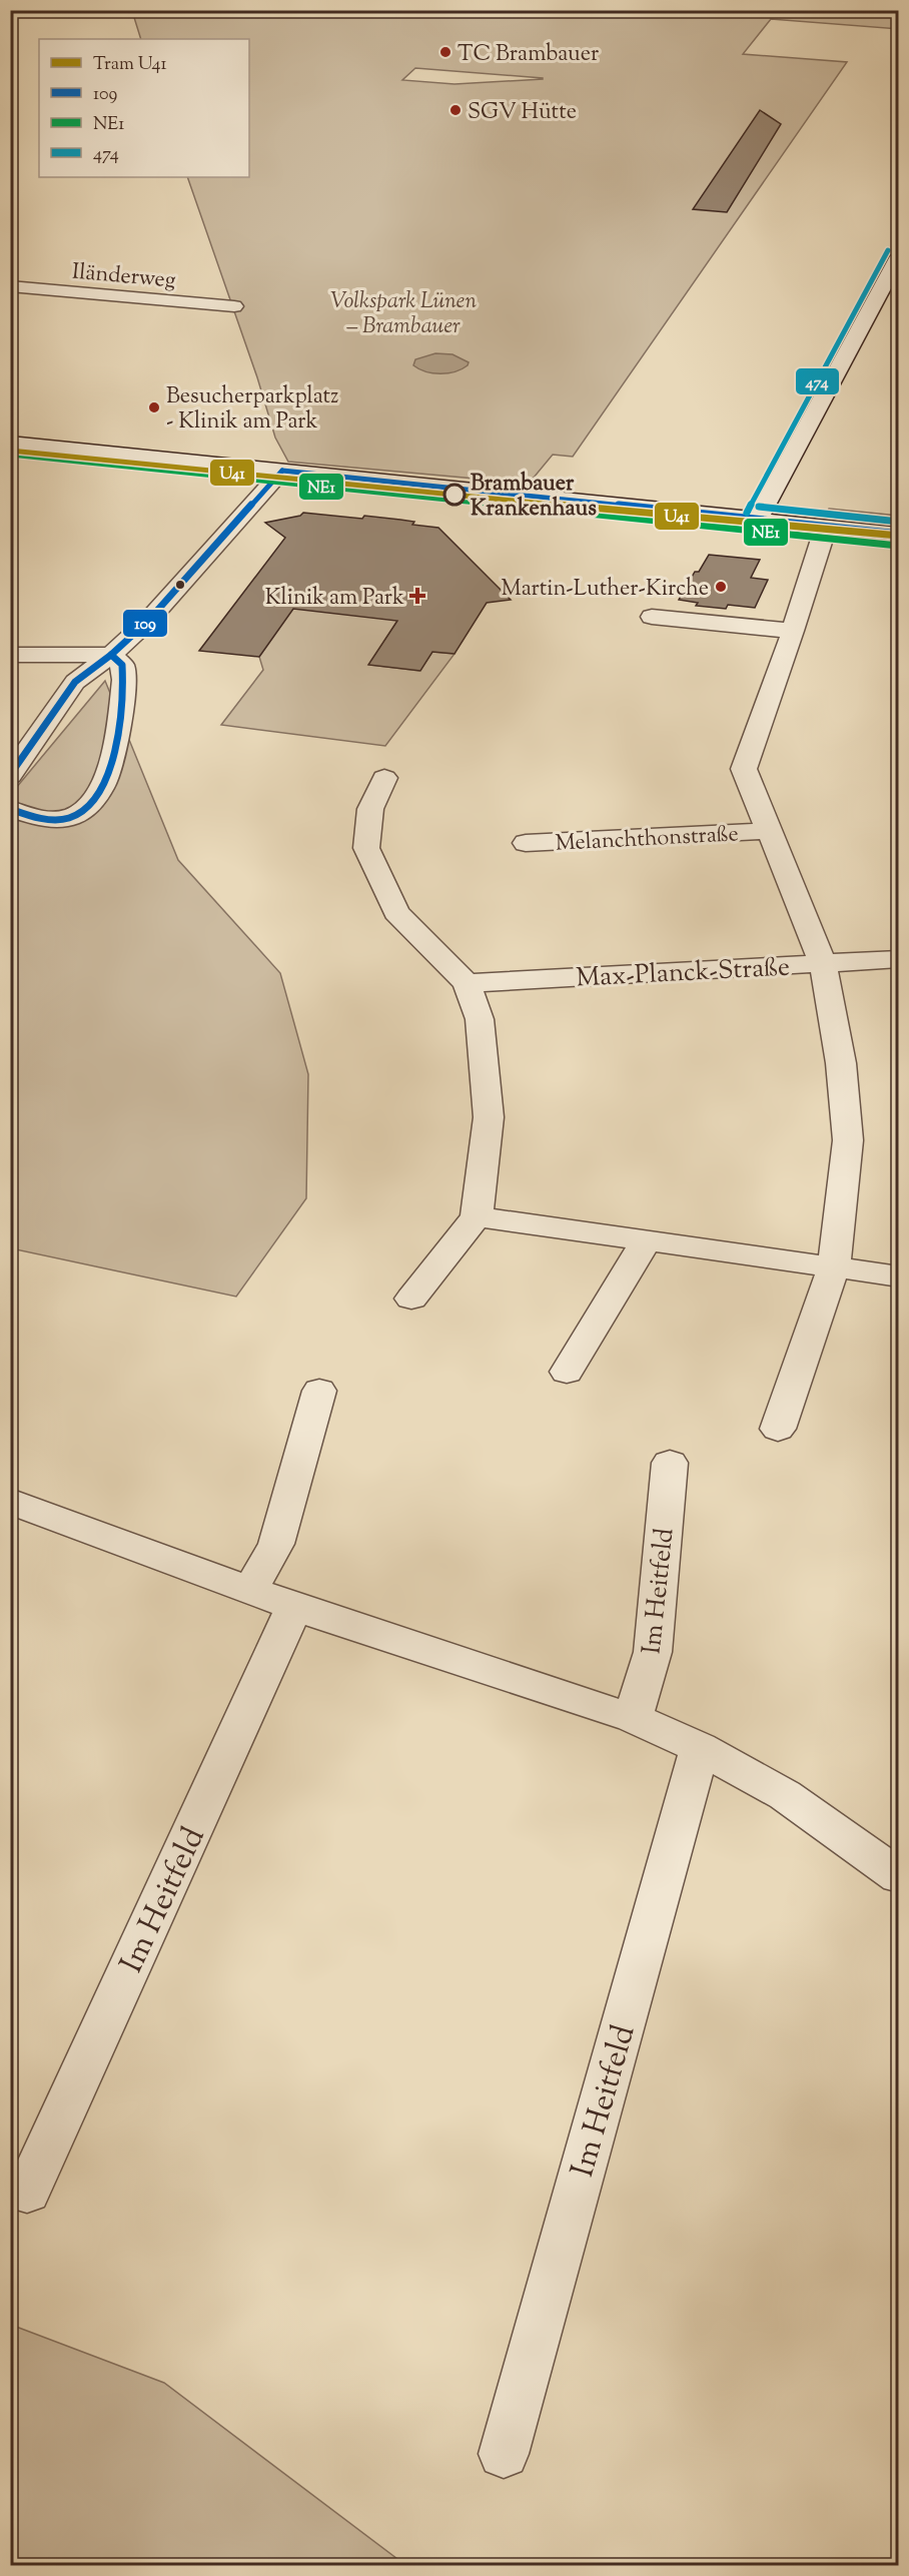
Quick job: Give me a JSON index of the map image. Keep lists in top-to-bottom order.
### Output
{
  "streets": {
    "street": [
      "Iländerweg",
      "Melanchthonstraße",
      "Max-Planck-Straße",
      "Im Heitfeld"
    ]
  },
  "crossings": [
    ["Melanchthonstraße", "Max-Planck-Straße"]
  ],
  "parks": ["Volkspark Lünen – Brambauer"],
  "places": {
    "other": [
      "TC Brambauer",
      "SGV Hütte",
      "Besucherparkplatz - Klinik am Park",
      "Brambauer Krankenhaus",
      "Martin-Luther-Kirche"
    ],
    "health": ["Klinik am Park"]
  },
  "lines": [
    "transit line 474",
    "tram line U41",
    "transit line NE1",
    "transit line 109"
  ],
  "legend": [
    "Tram U41",
    "109",
    "NE1",
    "474"
  ]
}
